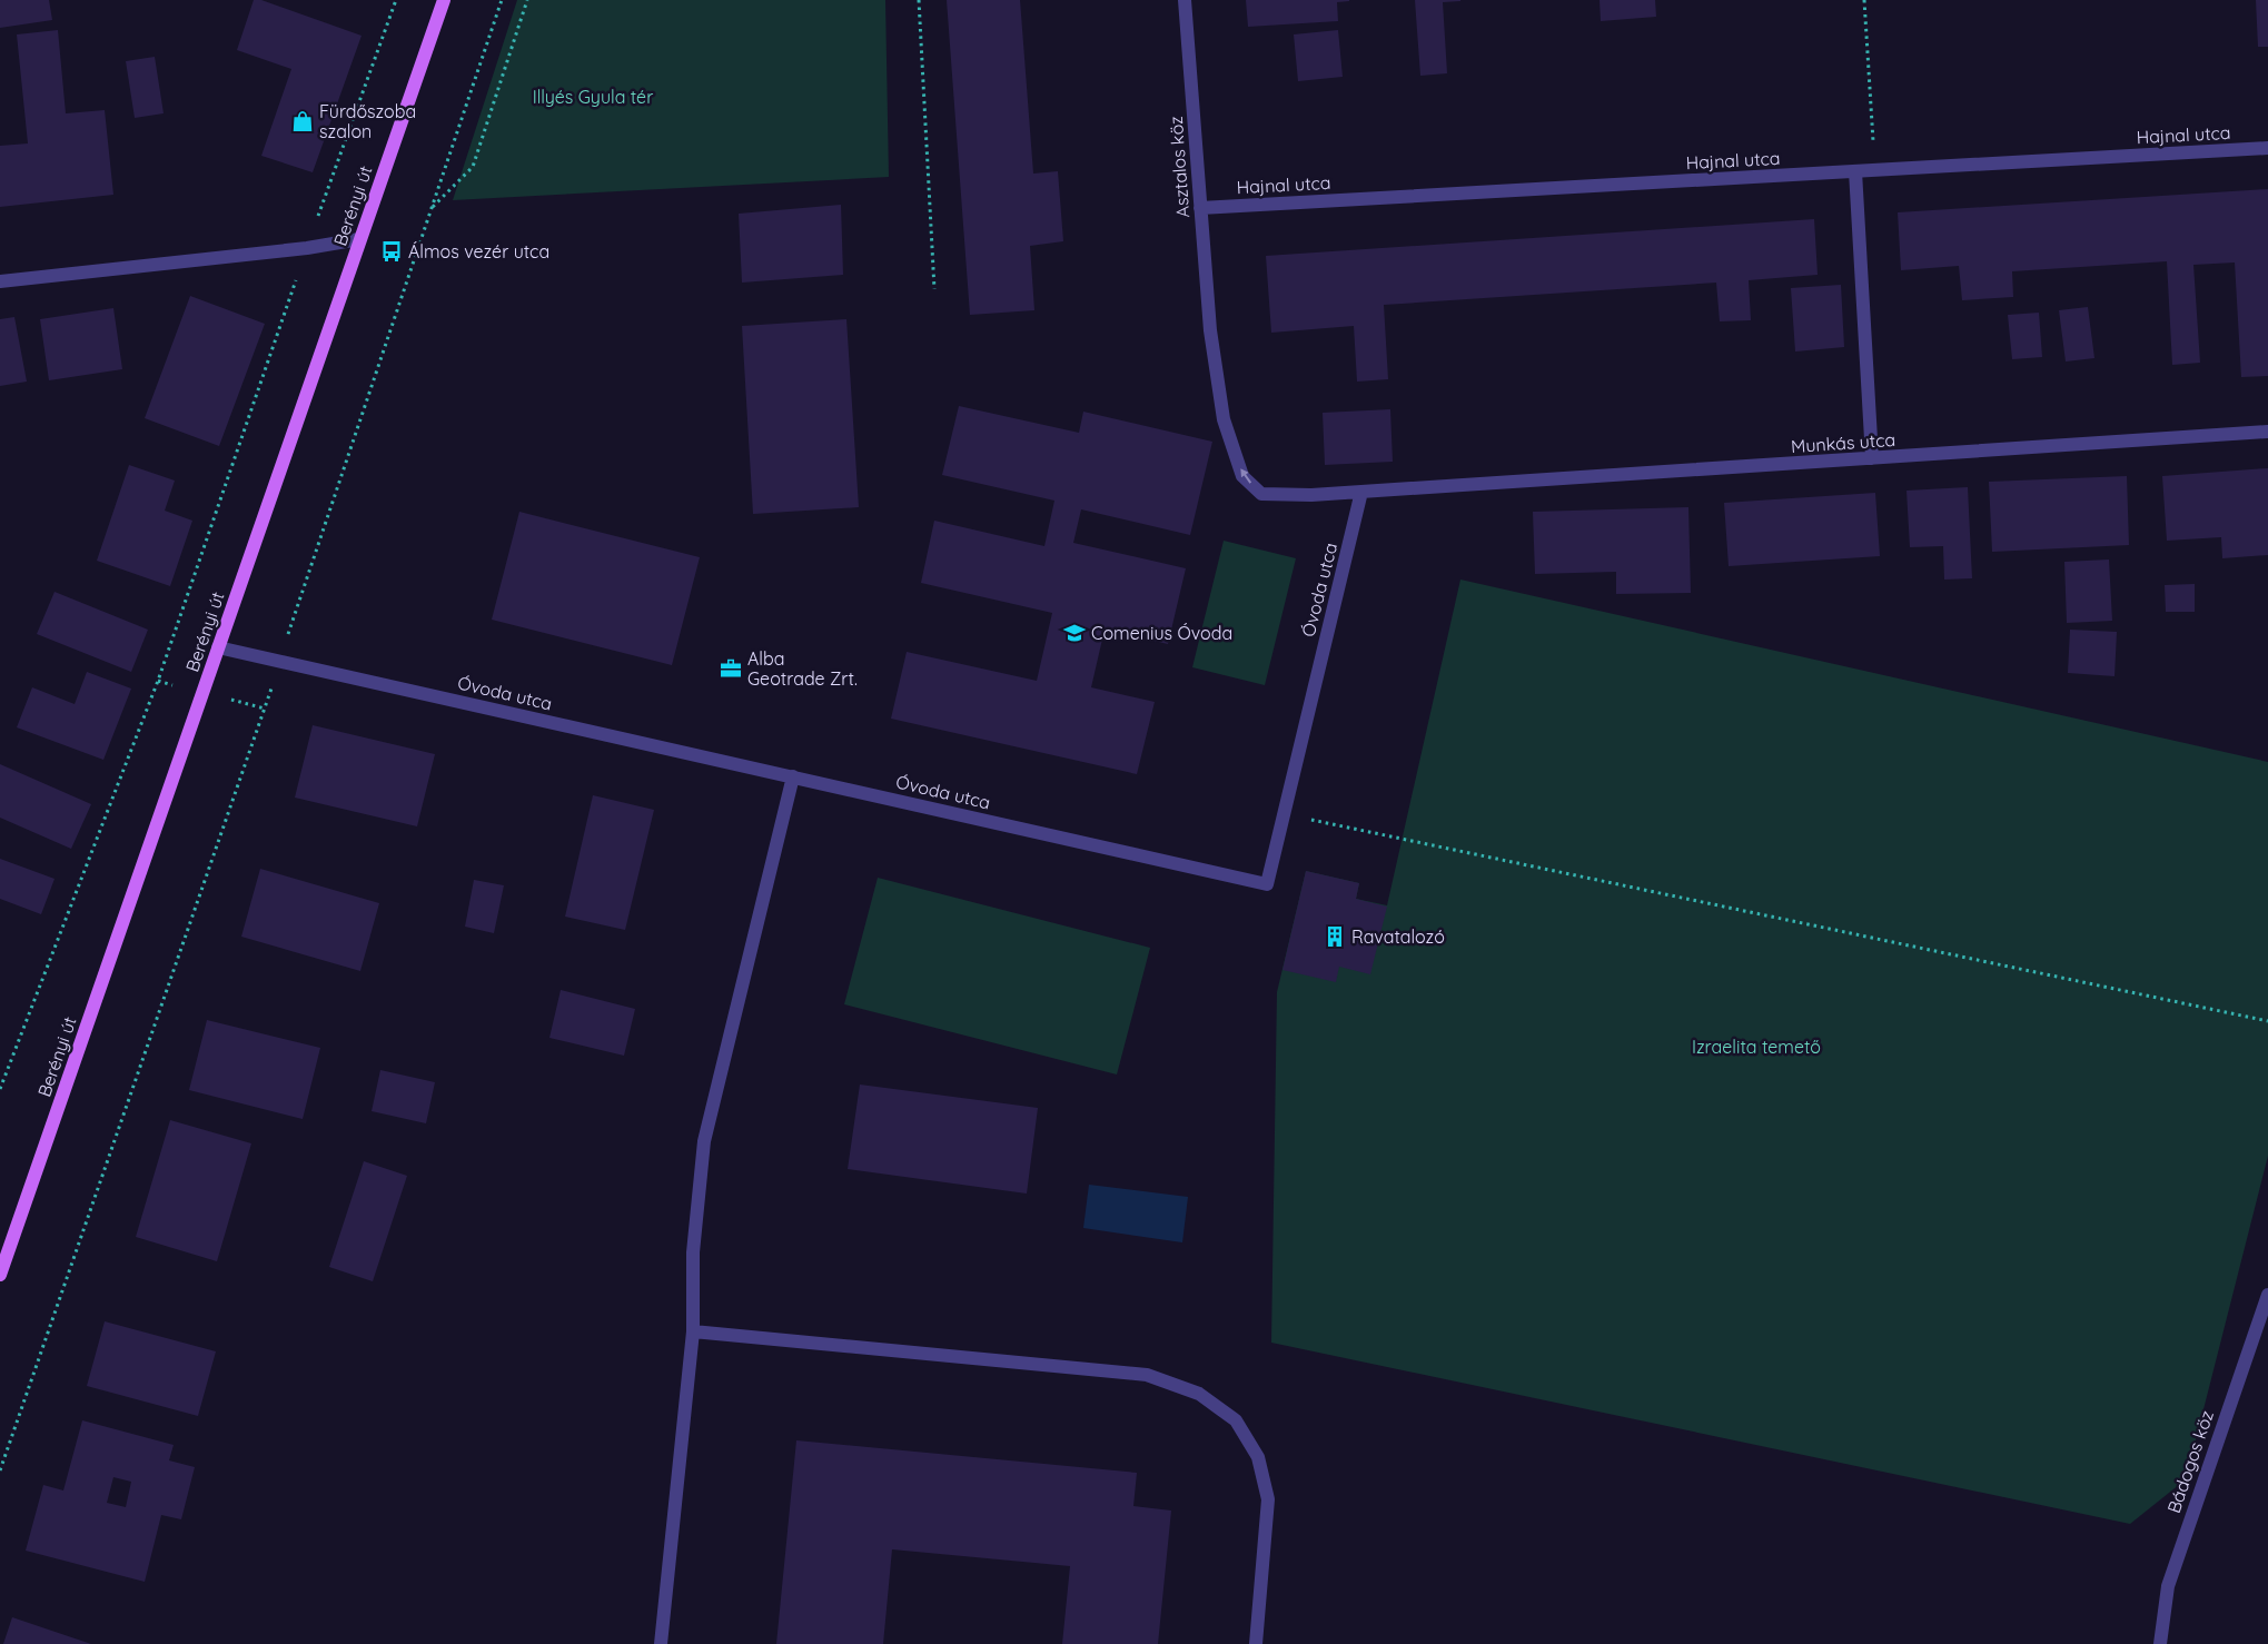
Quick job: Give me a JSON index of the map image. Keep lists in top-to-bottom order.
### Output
{
  "streets": {
    "main road": ["Berényi út"],
    "street": [
      "Hajnal utca",
      "Asztalos köz",
      "Munkás utca",
      "Óvoda utca",
      "Bádogos köz"
    ]
  },
  "crossings": [
    ["Hajnal utca", "Asztalos köz"],
    ["Asztalos köz", "Munkás utca"],
    ["Berényi út", "Óvoda utca"],
    ["Munkás utca", "Óvoda utca"]
  ],
  "one_way": ["Asztalos köz"],
  "parks": ["Illyés Gyula tér", "Izraelita temető"],
  "places": {
    "shop": ["Fürdőszoba szalon"],
    "bus stop": ["Álmos vezér utca"],
    "school or university": ["Comenius Óvoda"],
    "office": ["Alba Geotrade Zrt."],
    "building": ["Ravatalozó"]
  }
}
